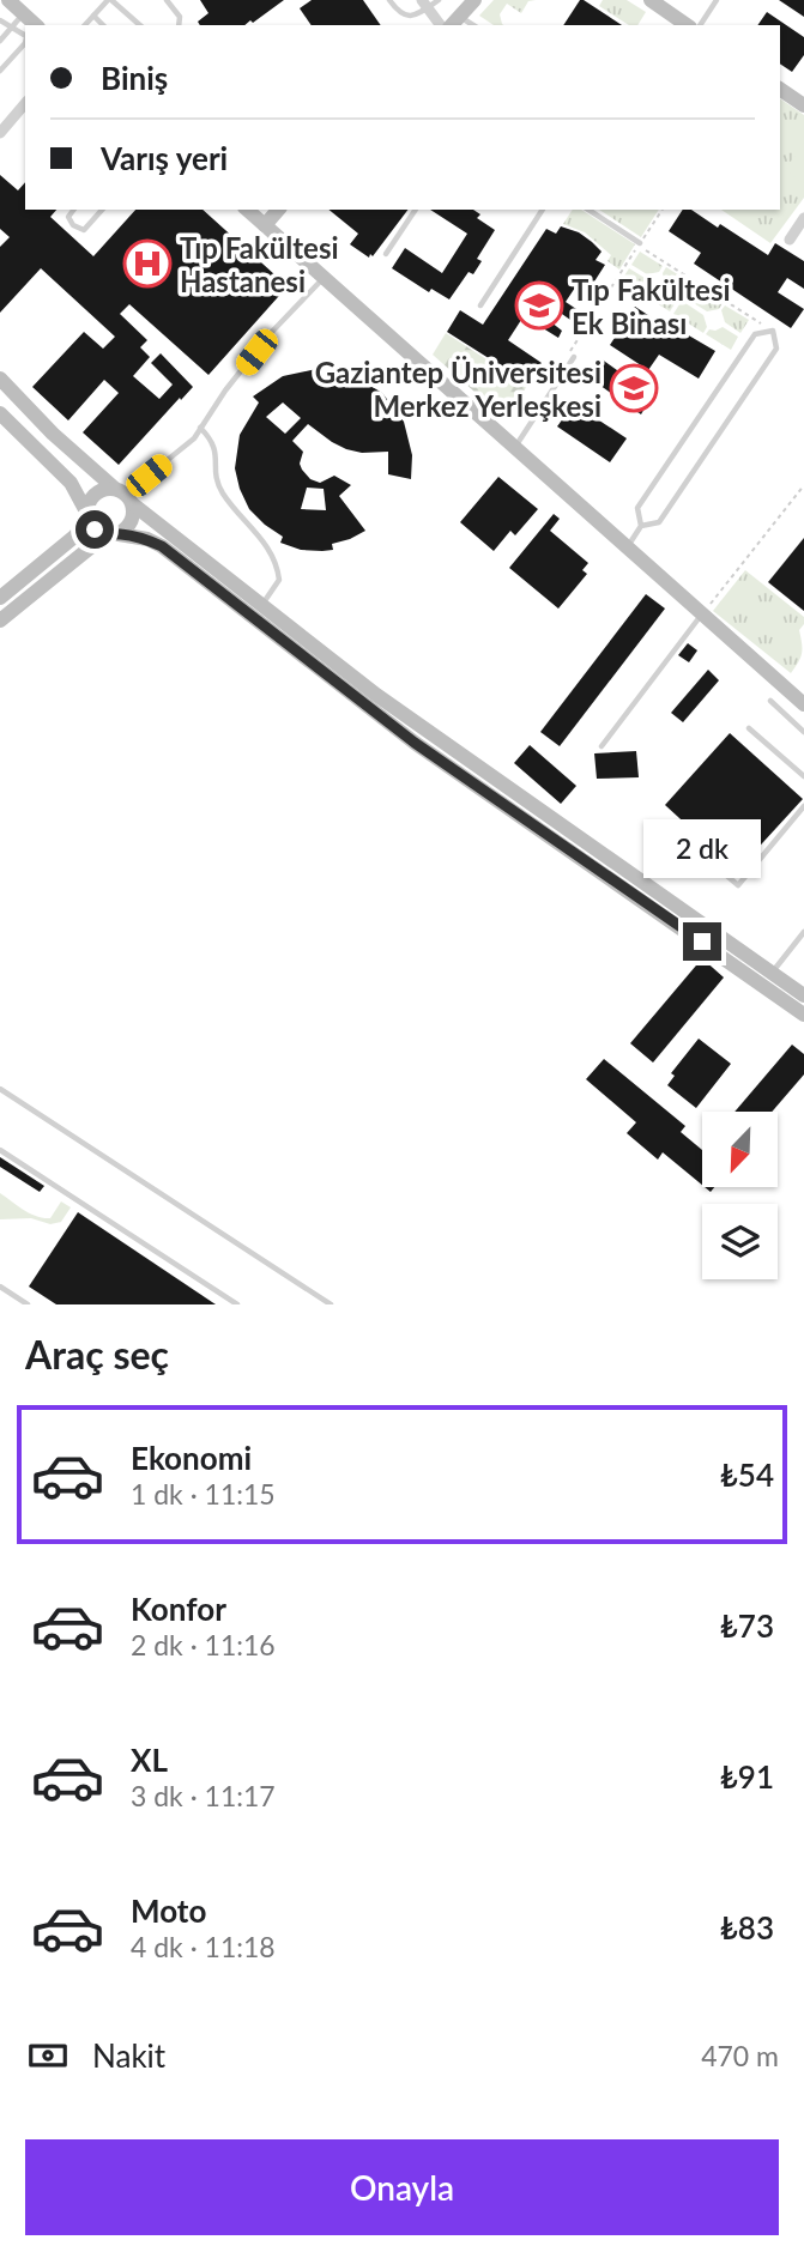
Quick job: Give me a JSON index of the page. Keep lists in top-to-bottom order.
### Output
{
  "places": {
    "hospital": ["Tıp Fakültesi Hastanesi"],
    "school or university": ["Tıp Fakültesi Ek Binası", "Gaziantep Üniversitesi Merkez Yerleşkesi"]
  },
  "north": "bottom left",
  "page": {
    "banner": ["Biniş", "Varış yeri"],
    "bubble": "2 dk",
    "heading": "Araç seç",
    "list": [
      {
        "name": "Ekonomi",
        "note": "1 dk · 11:15",
        "value": "₺54"
      },
      {
        "name": "Konfor",
        "note": "2 dk · 11:16",
        "value": "₺73"
      },
      {
        "name": "XL",
        "note": "3 dk · 11:17",
        "value": "₺91"
      },
      {
        "name": "Moto",
        "note": "4 dk · 11:18",
        "value": "₺83"
      }
    ],
    "pay": ["Nakit", "470 m"],
    "buttons": "Onayla"
  }
}
